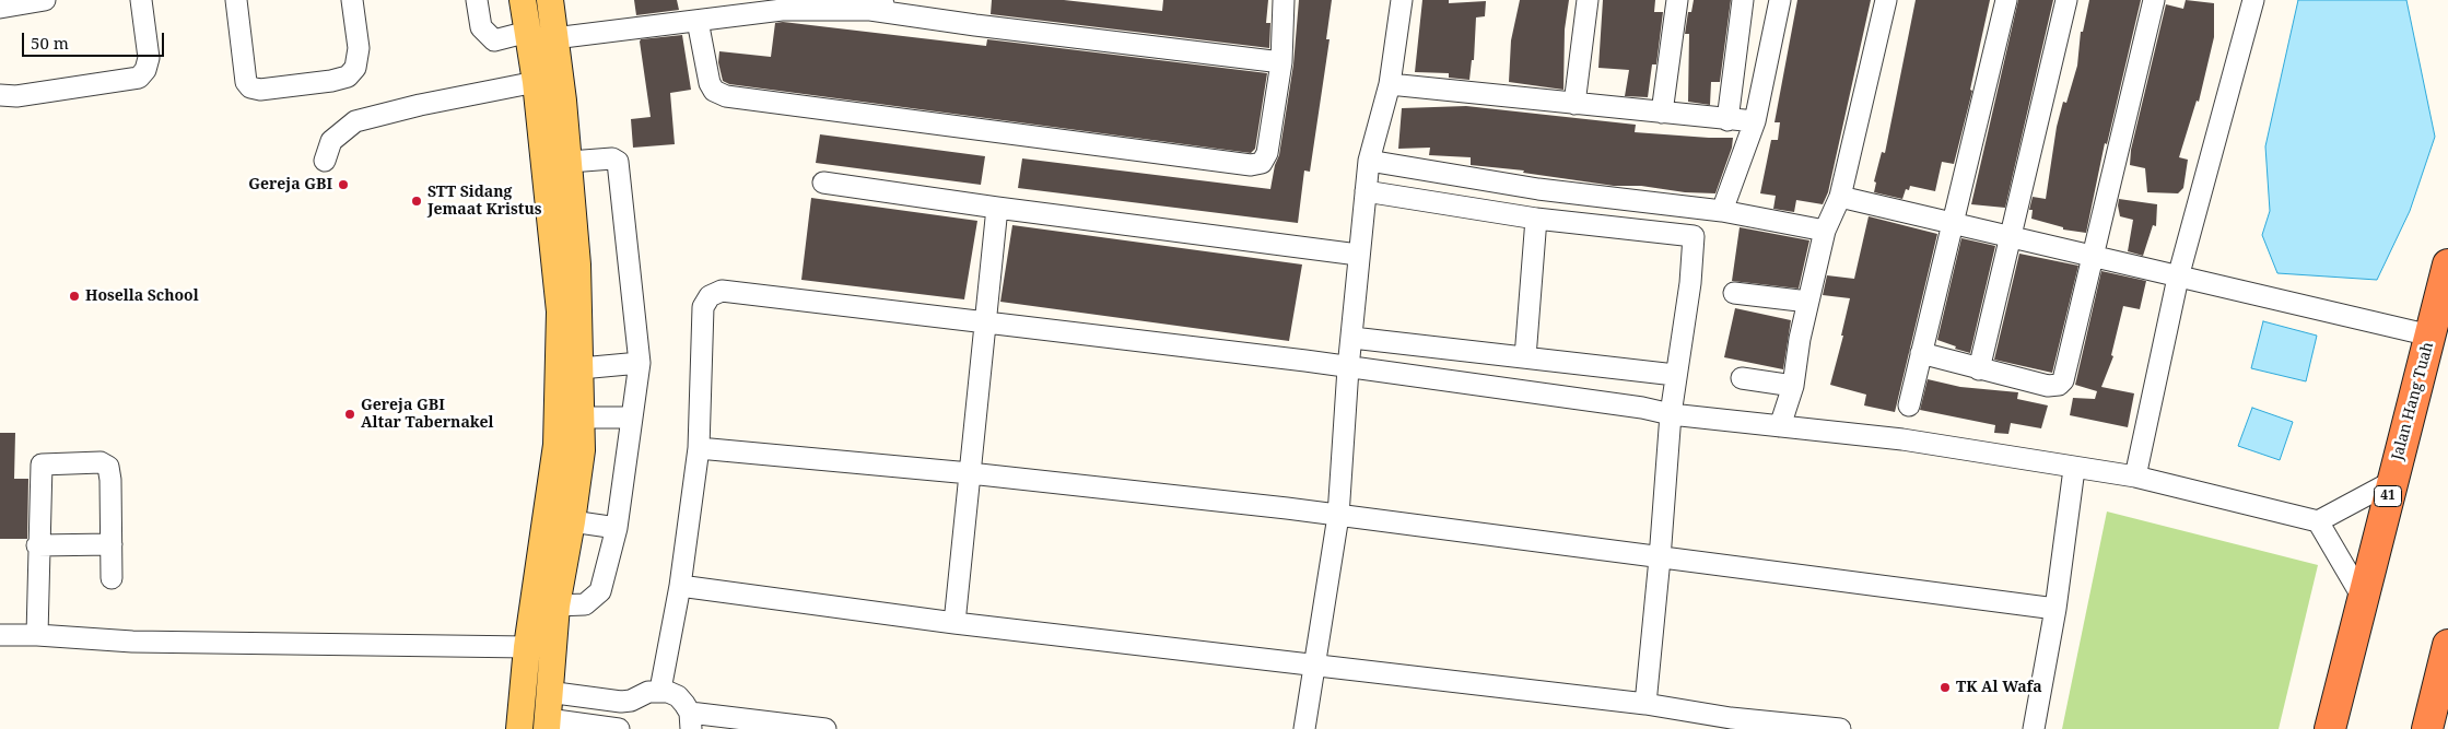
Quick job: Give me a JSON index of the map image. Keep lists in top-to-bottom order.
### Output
{
  "streets": {
    "highway": ["Jalan Hang Tuah", "41"]
  },
  "places": [
    "Gereja GBI",
    "STT Sidang Jemaat Kristus",
    "Hosella School",
    "Gereja GBI Altar Tabernakel",
    "TK Al Wafa"
  ],
  "scale_bar": "50 m"
}
